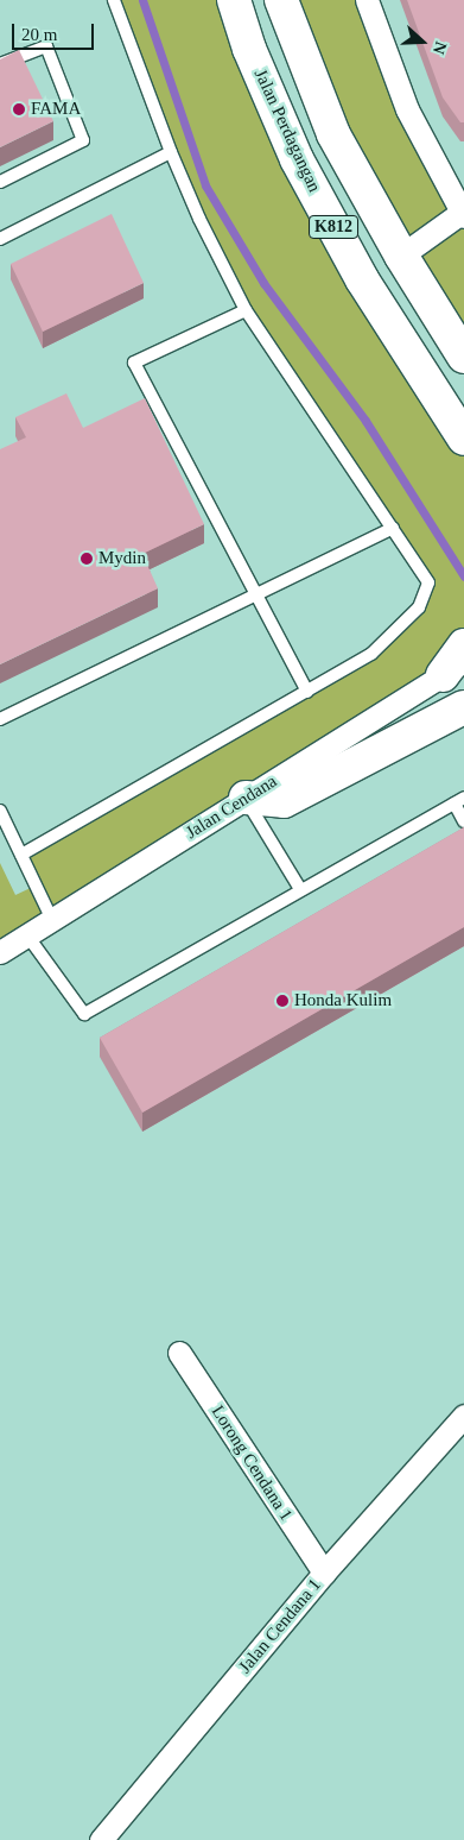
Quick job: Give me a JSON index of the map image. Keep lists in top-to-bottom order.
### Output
{
  "streets": {
    "main road": ["Jalan Perdagangan", "K812"],
    "street": ["Jalan Cendana", "Lorong Cendana 1", "Jalan Cendana 1"]
  },
  "crossings": [
    ["Lorong Cendana 1", "Jalan Cendana 1"]
  ],
  "places": ["FAMA", "Mydin", "Honda Kulim"],
  "scale_bar": "20 m",
  "north": "right"
}
